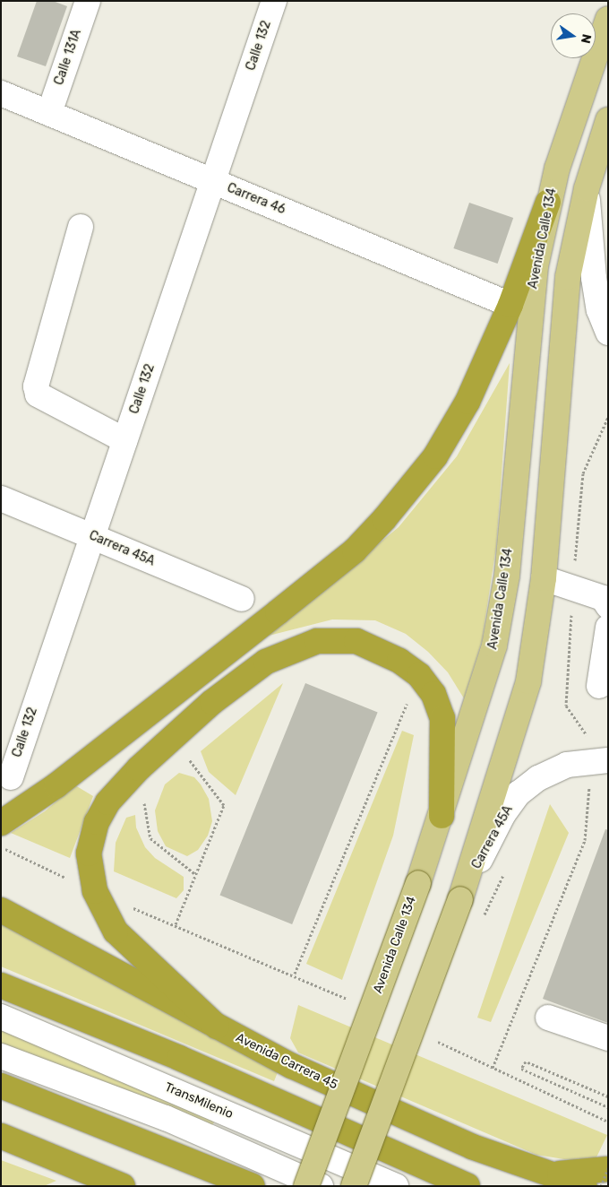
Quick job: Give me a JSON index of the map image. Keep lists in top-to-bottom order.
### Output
{
  "streets": {
    "highway": ["Avenida Carrera 45"],
    "main road": ["Avenida Calle 134"],
    "street": [
      "Calle 132",
      "Calle 131A",
      "Carrera 46",
      "Carrera 45A",
      "TransMilenio"
    ]
  },
  "crossings": [
    ["Calle 132", "Carrera 46"],
    ["Calle 132", "Carrera 45A"],
    ["Calle 131A", "Carrera 46"]
  ],
  "north": "right"
}
